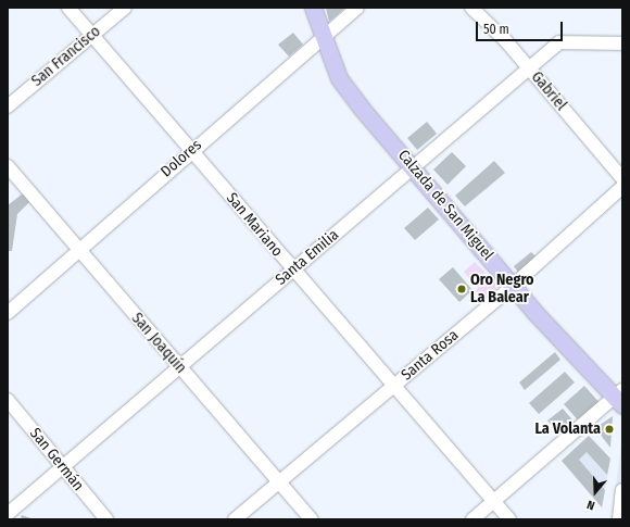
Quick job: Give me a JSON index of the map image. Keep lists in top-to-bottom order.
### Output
{
  "streets": {
    "main road": ["Calzada de San Miguel"],
    "street": [
      "San Francisco",
      "Gabriel",
      "Dolores",
      "San Mariano",
      "Santa Emilia",
      "San Joaquín",
      "Santa Rosa",
      "San Germán"
    ]
  },
  "crossings": [
    ["San Francisco", "San Mariano"],
    ["Gabriel", "Santa Emilia"],
    ["Dolores", "Calzada de San Miguel"],
    ["Dolores", "San Mariano"],
    ["Dolores", "San Joaquín"],
    ["Calzada de San Miguel", "Santa Emilia"],
    ["Calzada de San Miguel", "Santa Rosa"],
    ["San Mariano", "Santa Emilia"],
    ["San Mariano", "Santa Rosa"],
    ["Santa Emilia", "San Joaquín"],
    ["Santa Emilia", "San Germán"],
    ["San Joaquín", "Santa Rosa"]
  ],
  "places": ["Oro Negro La Balear", "La Volanta"],
  "scale_bar": "50 m",
  "north": "bottom"
}
